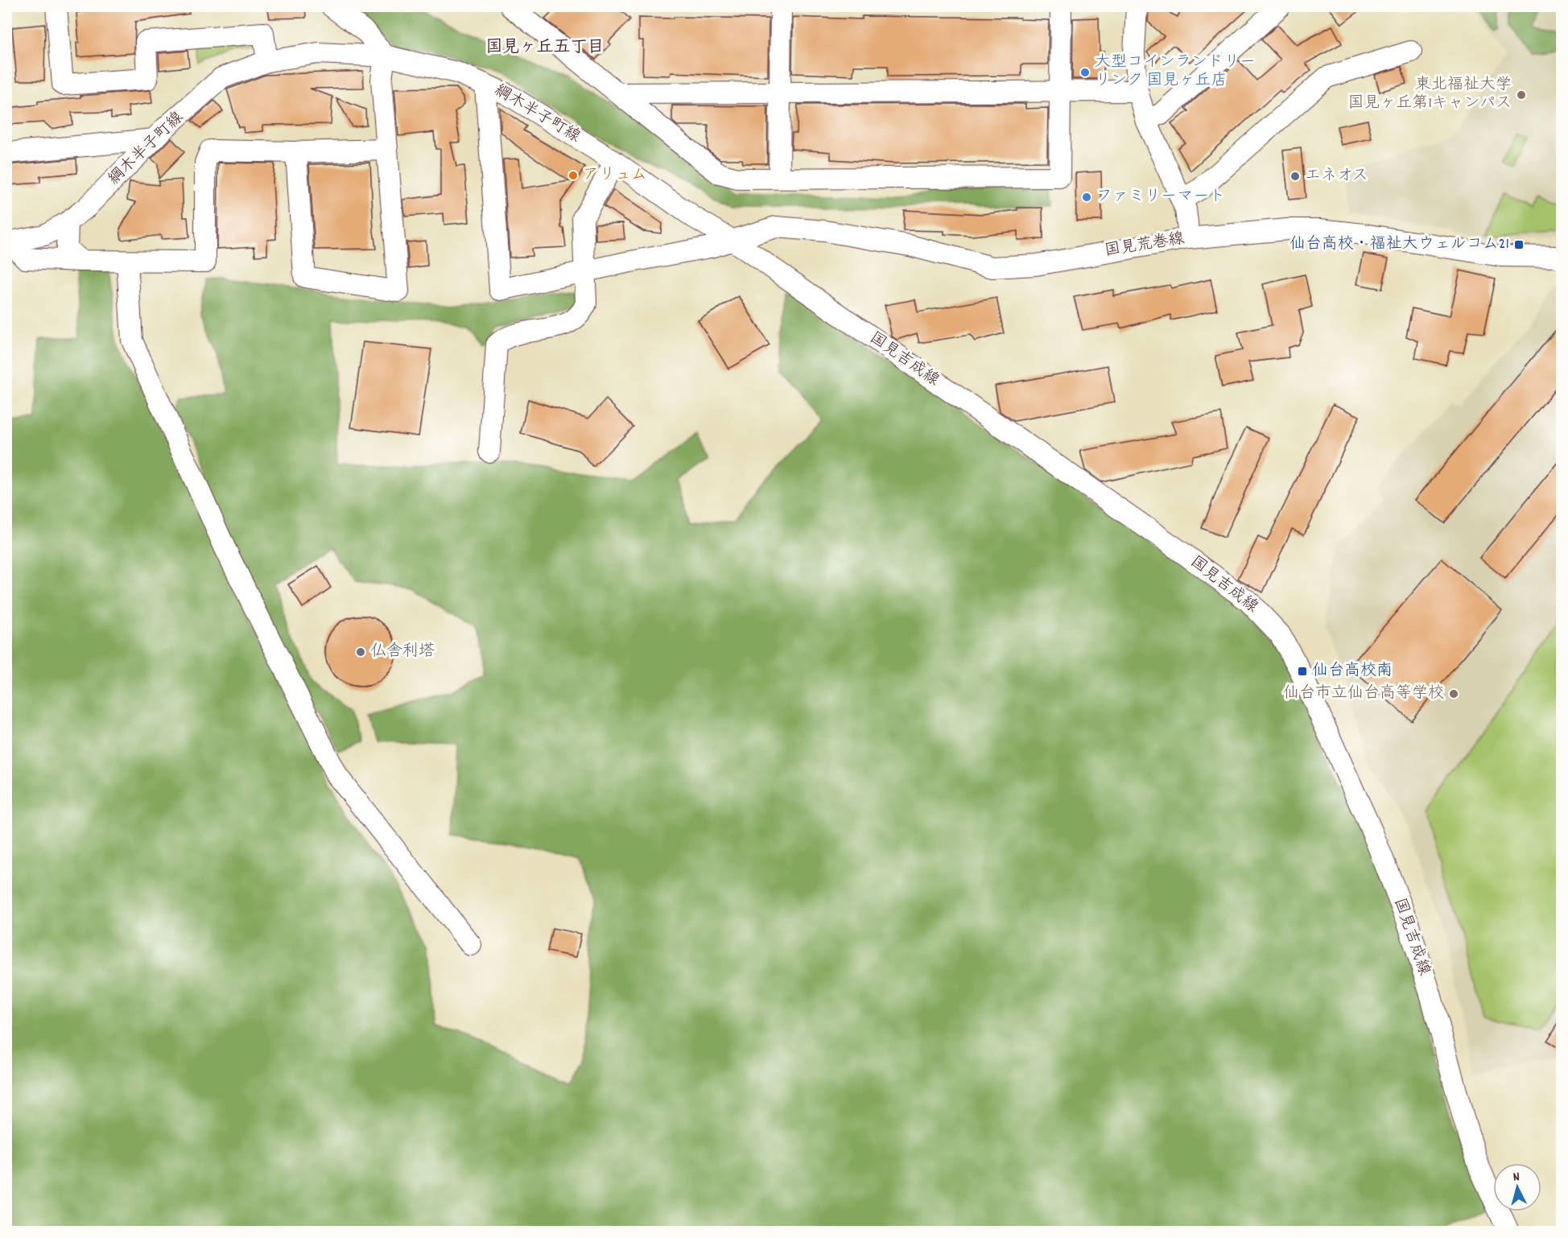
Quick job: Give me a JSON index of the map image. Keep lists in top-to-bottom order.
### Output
{
  "streets": {
    "street": ["綱木半子町線", "国見荒巻線", "国見吉成線"]
  },
  "crossings": [
    ["綱木半子町線", "国見荒巻線"],
    ["綱木半子町線", "国見吉成線"],
    ["国見荒巻線", "国見吉成線"]
  ],
  "districts": ["国見ヶ丘五丁目"],
  "places": {
    "other": [
      "大型コインランドリー リンク 国見ヶ丘店",
      "東北福祉大学 国見ヶ丘第1キャンパス",
      "アリュム",
      "エネオス",
      "ファミリーマート",
      "仏舎利塔",
      "仙台市立仙台高等学校"
    ],
    "transit": ["仙台高校・福祉大ウェルコム21", "仙台高校南"]
  },
  "north": "top"
}
